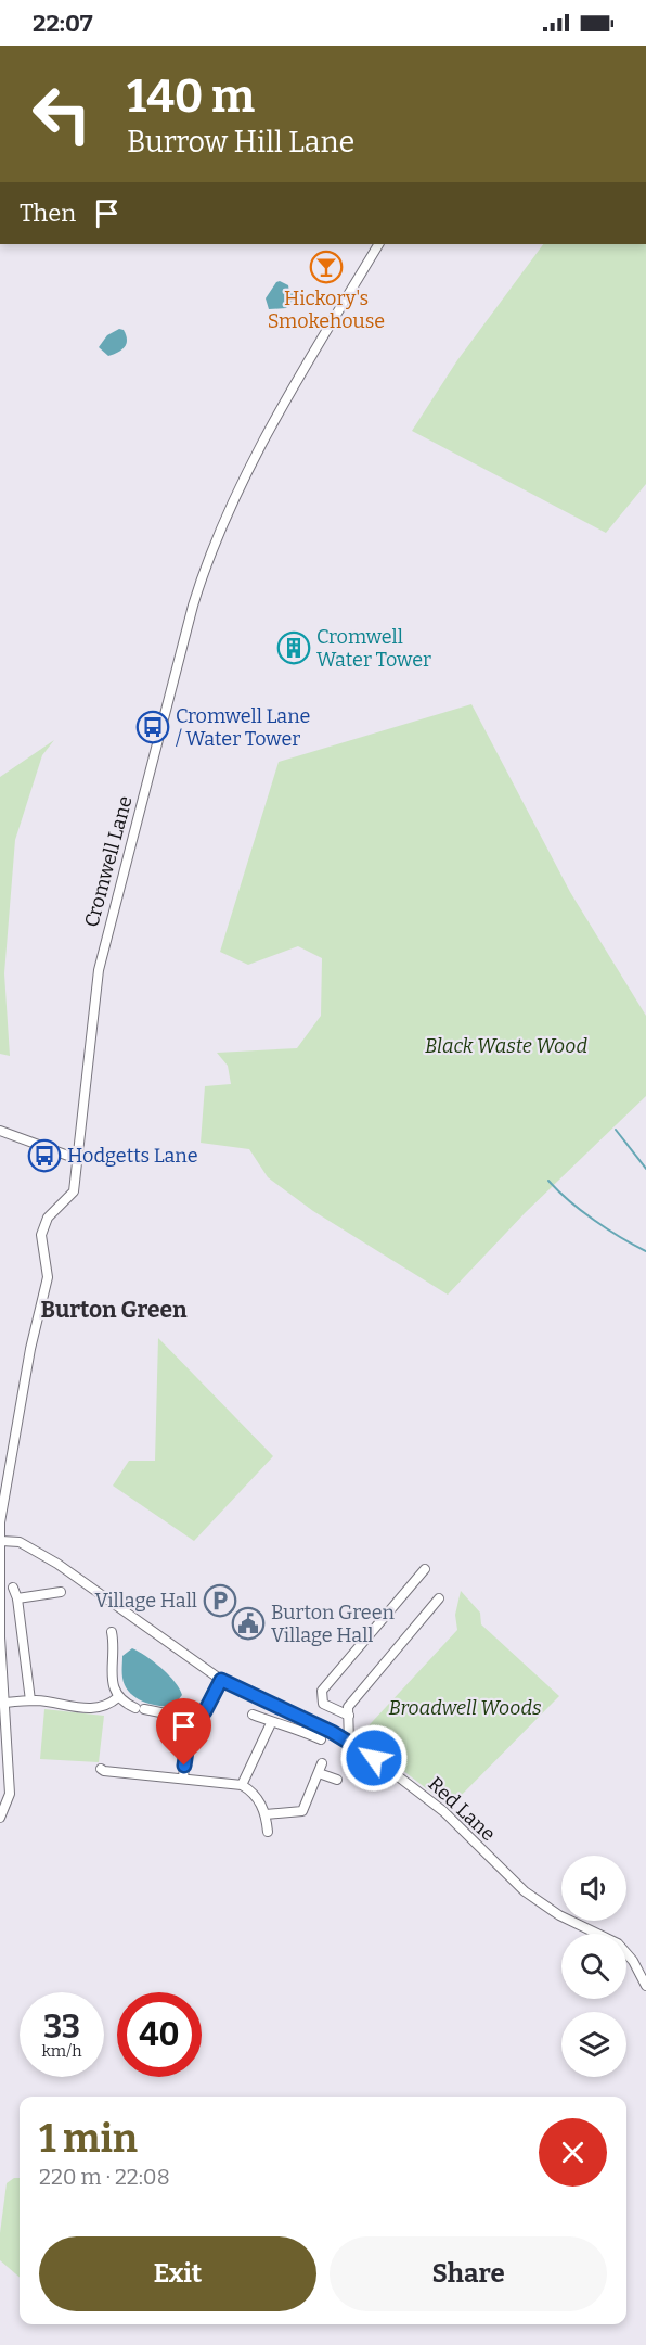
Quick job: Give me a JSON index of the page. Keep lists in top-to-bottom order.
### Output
{
  "streets": {
    "street": ["Cromwell Lane", "Red Lane"]
  },
  "crossings": [
    ["Cromwell Lane", "Red Lane"]
  ],
  "districts": ["Burton Green"],
  "parks": ["Black Waste Wood", "Broadwell Woods"],
  "places": {
    "bar": ["Hickory's Smokehouse"],
    "building": ["Cromwell Water Tower"],
    "bus stop": ["Cromwell Lane / Water Tower", "Hodgetts Lane"],
    "parking": ["Village Hall"],
    "public building": ["Burton Green Village Hall"]
  },
  "page": {
    "status": "22:07",
    "turn": ["140 m", "Burrow Hill Lane"],
    "then": "Then",
    "speed": "33 km/h",
    "limit": "40",
    "heading": ["1 min", "220 m · 22:08"],
    "buttons": ["Exit", "Share"]
  }
}
